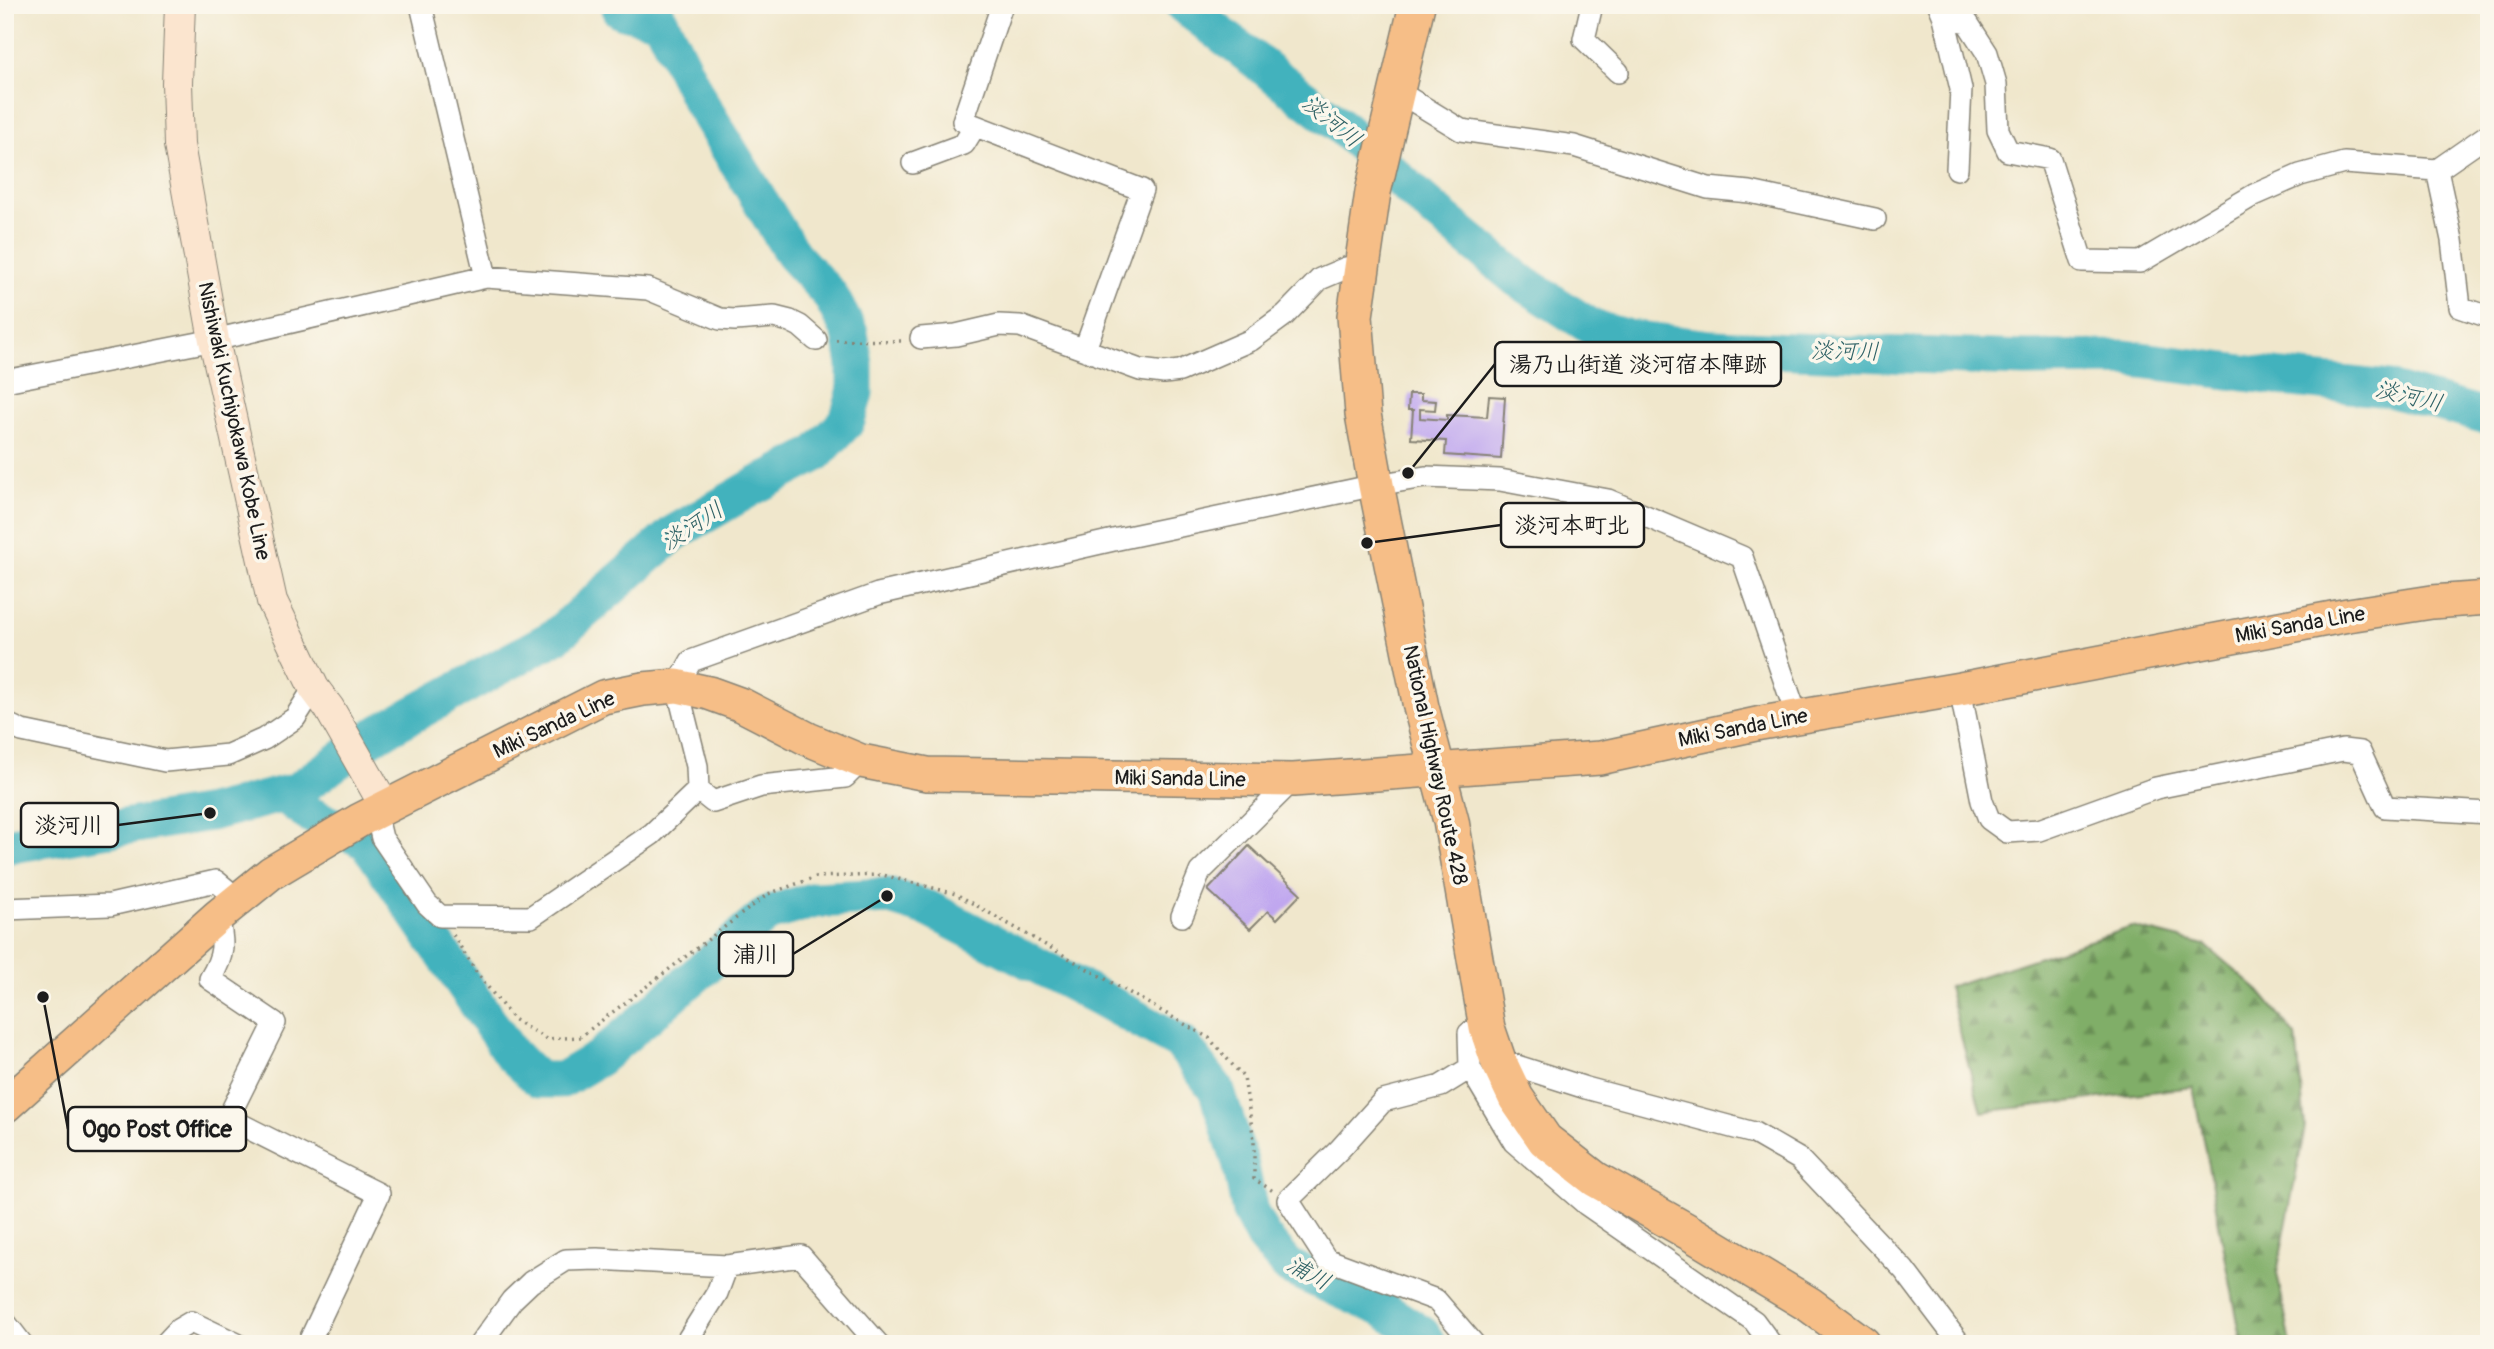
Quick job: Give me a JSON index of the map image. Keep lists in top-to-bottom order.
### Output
{
  "streets": {
    "highway": ["National Highway Route 428"],
    "main road": ["Nishiwaki Kuchiyokawa Kobe Line", "Miki Sanda Line"]
  },
  "crossings": [
    ["Nishiwaki Kuchiyokawa Kobe Line", "Miki Sanda Line"],
    ["Miki Sanda Line", "National Highway Route 428"]
  ],
  "water": ["淡河川", "浦川"],
  "places": [
    "湯乃山街道 淡河宿本陣跡",
    "淡河本町北",
    "淡河川",
    "浦川",
    "Ogo Post Office"
  ]
}
